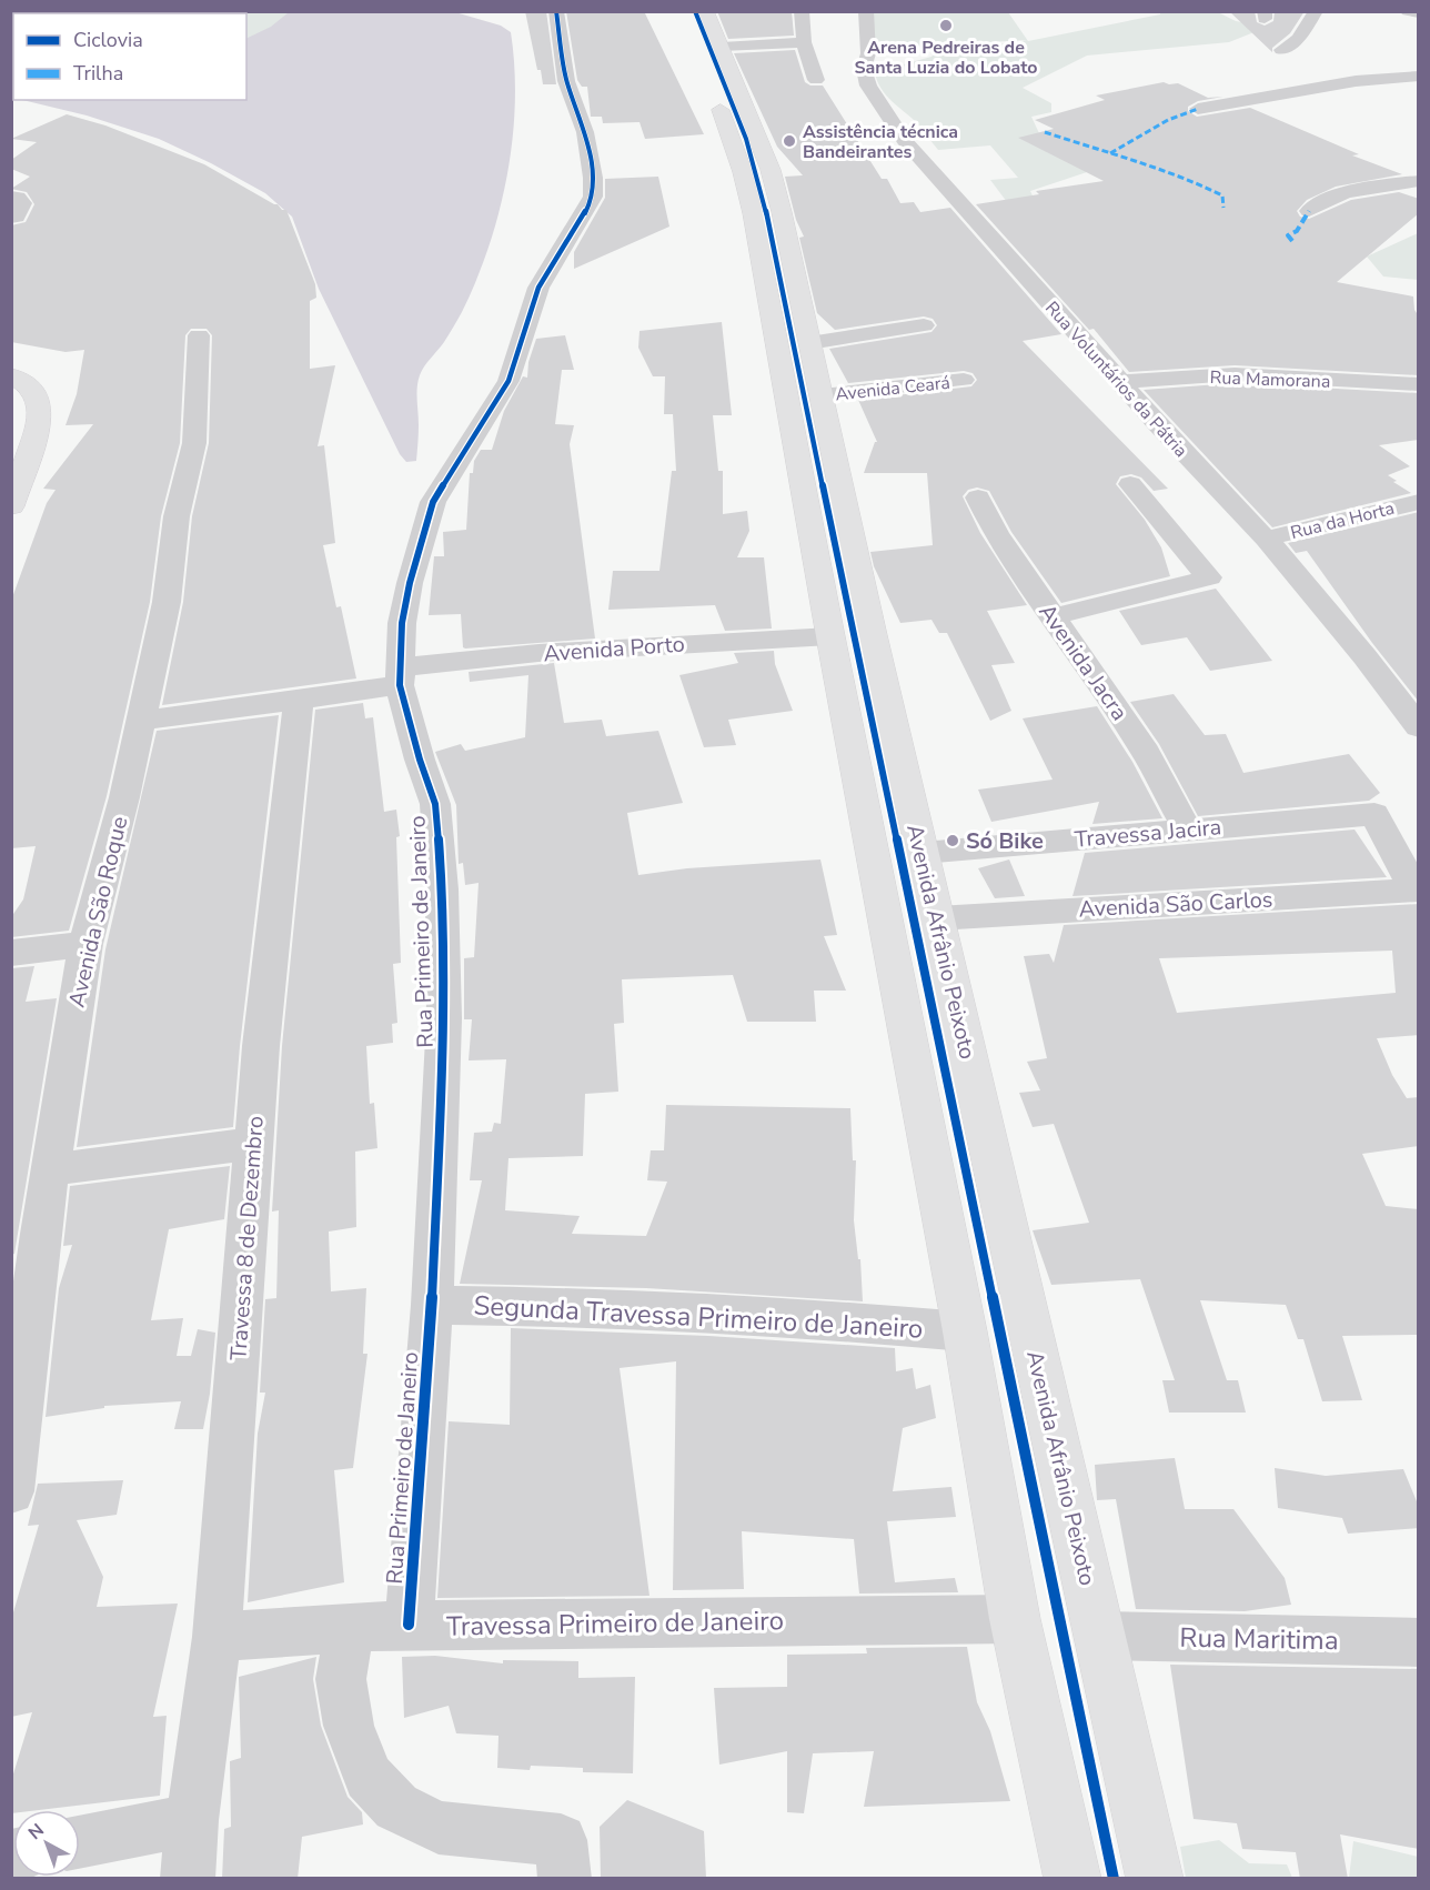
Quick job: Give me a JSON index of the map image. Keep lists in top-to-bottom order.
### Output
{
  "streets": {
    "main road": ["Avenida Afrânio Peixoto"],
    "street": [
      "Rua Voluntários da Pátria",
      "Rua Mamorana",
      "Avenida Ceará",
      "Rua da Horta",
      "Avenida Porto",
      "Avenida Jacra",
      "Travessa Jacira",
      "Avenida São Carlos",
      "Avenida São Roque",
      "Rua Primeiro de Janeiro",
      "Travessa 8 de Dezembro",
      "Segunda Travessa Primeiro de Janeiro",
      "Travessa Primeiro de Janeiro",
      "Rua Maritima"
    ]
  },
  "crossings": [
    ["Rua Voluntários da Pátria", "Rua Mamorana"],
    ["Rua Voluntários da Pátria", "Rua da Horta"],
    ["Avenida Ceará", "Avenida Afrânio Peixoto"],
    ["Avenida Porto", "Rua Primeiro de Janeiro"],
    ["Avenida Jacra", "Travessa Jacira"],
    ["Travessa Jacira", "Avenida São Carlos"],
    ["Travessa Jacira", "Avenida Afrânio Peixoto"],
    ["Avenida São Carlos", "Avenida Afrânio Peixoto"],
    ["Rua Primeiro de Janeiro", "Segunda Travessa Primeiro de Janeiro"],
    ["Rua Primeiro de Janeiro", "Travessa Primeiro de Janeiro"],
    ["Avenida Afrânio Peixoto", "Rua Maritima"],
    ["Travessa 8 de Dezembro", "Travessa Primeiro de Janeiro"]
  ],
  "places": ["Arena Pedreiras de Santa Luzia do Lobato", "Assistência técnica Bandeirantes", "Só Bike"],
  "legend": ["Ciclovia", "Trilha"],
  "north": "top left"
}
